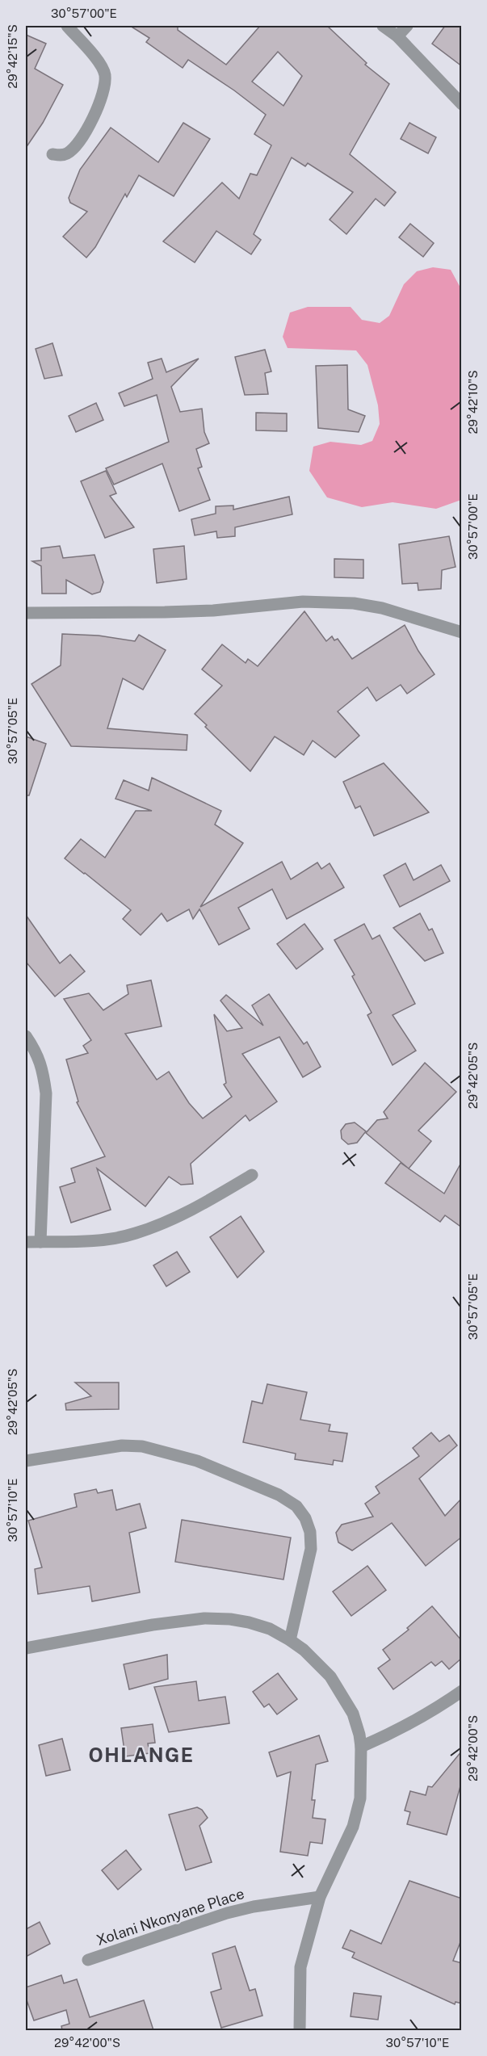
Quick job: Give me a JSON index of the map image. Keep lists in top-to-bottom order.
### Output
{
  "streets": {
    "street": ["Xolani Nkonyane Place"]
  },
  "districts": ["OHLANGE"],
  "coordinates": [
    "30°57'00\"E",
    "29°42'15\"S",
    "29°42'10\"S",
    "30°57'05\"E",
    "29°42'05\"S",
    "30°57'10\"E",
    "29°42'00\"S"
  ]
}
